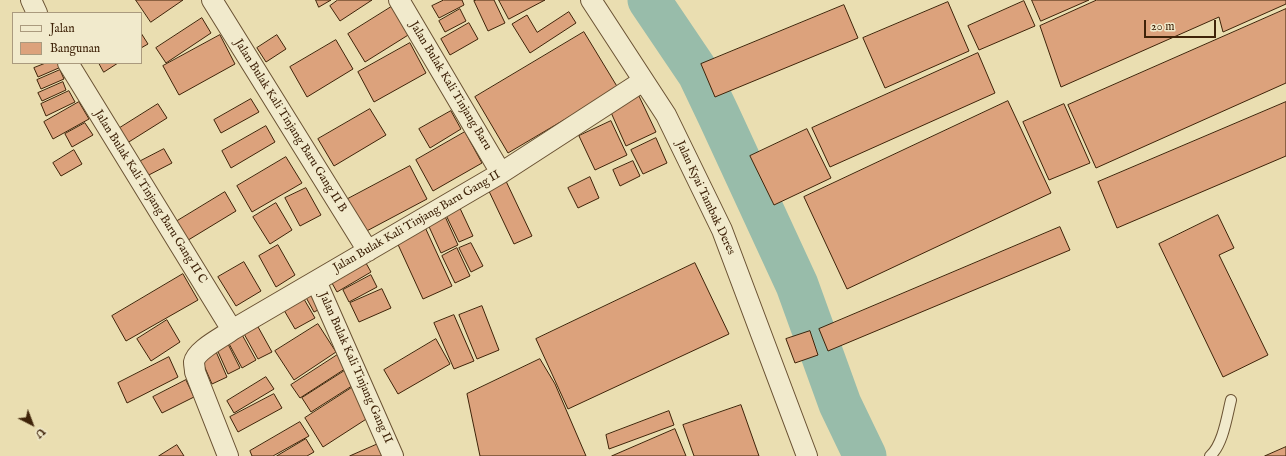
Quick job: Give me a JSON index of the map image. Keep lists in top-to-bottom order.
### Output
{
  "streets": {
    "street": [
      "Jalan Bulak Kali Tinjang Baru",
      "Jalan Bulak Kali Tinjang Baru Gang II B",
      "Jalan Bulak Kali Tinjang Baru Gang II C",
      "Jalan Kyai Tambak Deres",
      "Jalan Bulak Kali Tinjang Baru Gang II",
      "Jalan Bulak Kali Tinjang Gang II"
    ]
  },
  "crossings": [
    ["Jalan Bulak Kali Tinjang Baru", "Jalan Bulak Kali Tinjang Baru Gang II"],
    ["Jalan Bulak Kali Tinjang Baru Gang II B", "Jalan Bulak Kali Tinjang Baru Gang II"],
    ["Jalan Bulak Kali Tinjang Baru Gang II C", "Jalan Bulak Kali Tinjang Baru Gang II"],
    ["Jalan Kyai Tambak Deres", "Jalan Bulak Kali Tinjang Baru Gang II"],
    ["Jalan Bulak Kali Tinjang Baru Gang II", "Jalan Bulak Kali Tinjang Gang II"]
  ],
  "legend": ["Jalan", "Bangunan"],
  "scale_bar": "20 m",
  "north": "bottom right"
}
